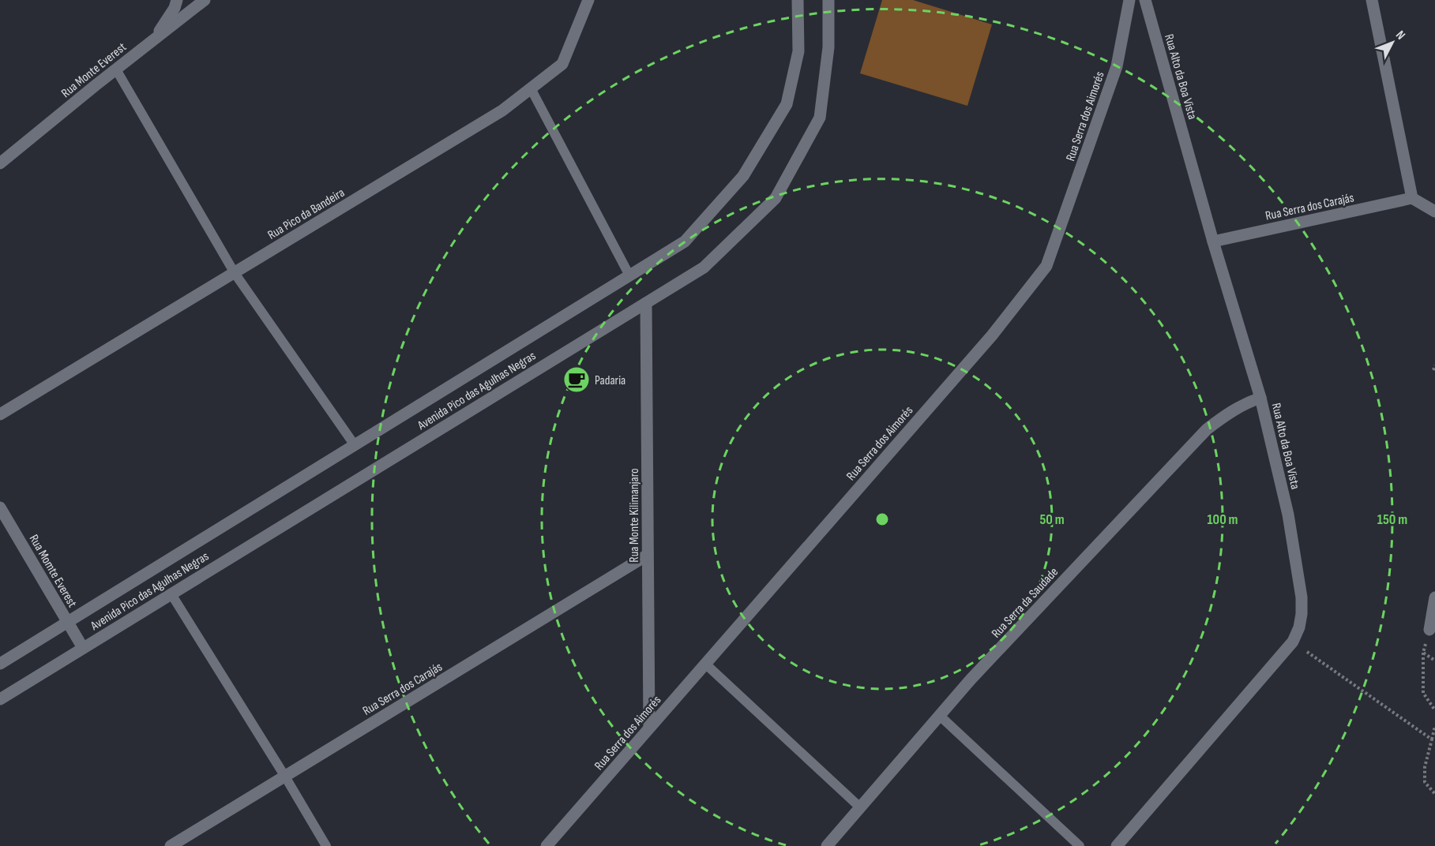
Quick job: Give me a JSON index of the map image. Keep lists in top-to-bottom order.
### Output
{
  "streets": {
    "street": [
      "Rua Monte Everest",
      "Rua Alto da Boa Vista",
      "Rua Serra dos Aimorés",
      "Rua Serra dos Carajás",
      "Rua Pico da Bandeira",
      "Avenida Pico das Agulhas Negras",
      "Rua Monte Kilimanjaro",
      "Rua Momte Everest",
      "Rua Serra da Saudade"
    ]
  },
  "crossings": [
    ["Rua Alto da Boa Vista", "Rua Serra dos Carajás"],
    ["Rua Alto da Boa Vista", "Rua Serra da Saudade"],
    ["Rua Serra dos Aimorés", "Rua Monte Kilimanjaro"],
    ["Rua Serra dos Carajás", "Rua Monte Kilimanjaro"],
    ["Avenida Pico das Agulhas Negras", "Rua Monte Kilimanjaro"],
    ["Avenida Pico das Agulhas Negras", "Rua Momte Everest"]
  ],
  "places": {
    "cafe": ["Padaria"]
  },
  "north": "top right",
  "rings": ["50 m", "100 m", "150 m"]
}
